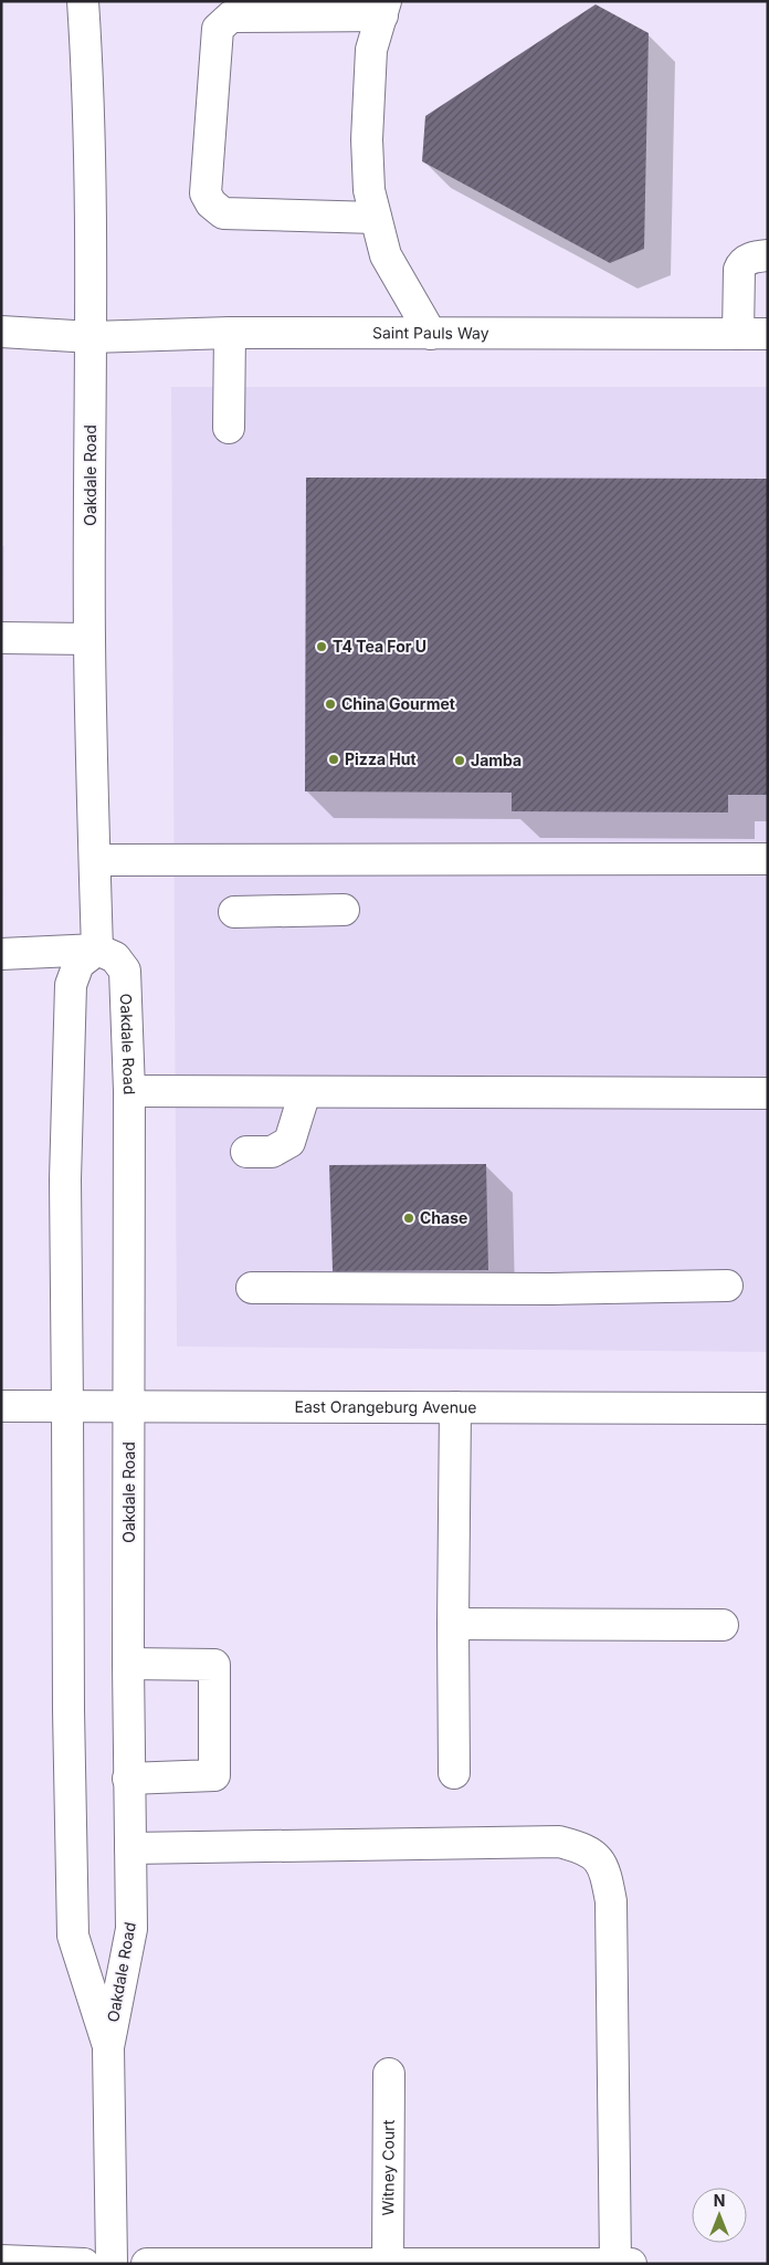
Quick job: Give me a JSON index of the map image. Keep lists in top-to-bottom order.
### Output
{
  "streets": {
    "main road": [
      "Saint Pauls Way",
      "Oakdale Road",
      "East Orangeburg Avenue",
      "Witney Court"
    ]
  },
  "crossings": [
    ["Saint Pauls Way", "Oakdale Road"],
    ["Oakdale Road", "East Orangeburg Avenue"]
  ],
  "places": [
    "T4 Tea For U",
    "China Gourmet",
    "Pizza Hut",
    "Jamba",
    "Chase"
  ],
  "north": "top"
}
